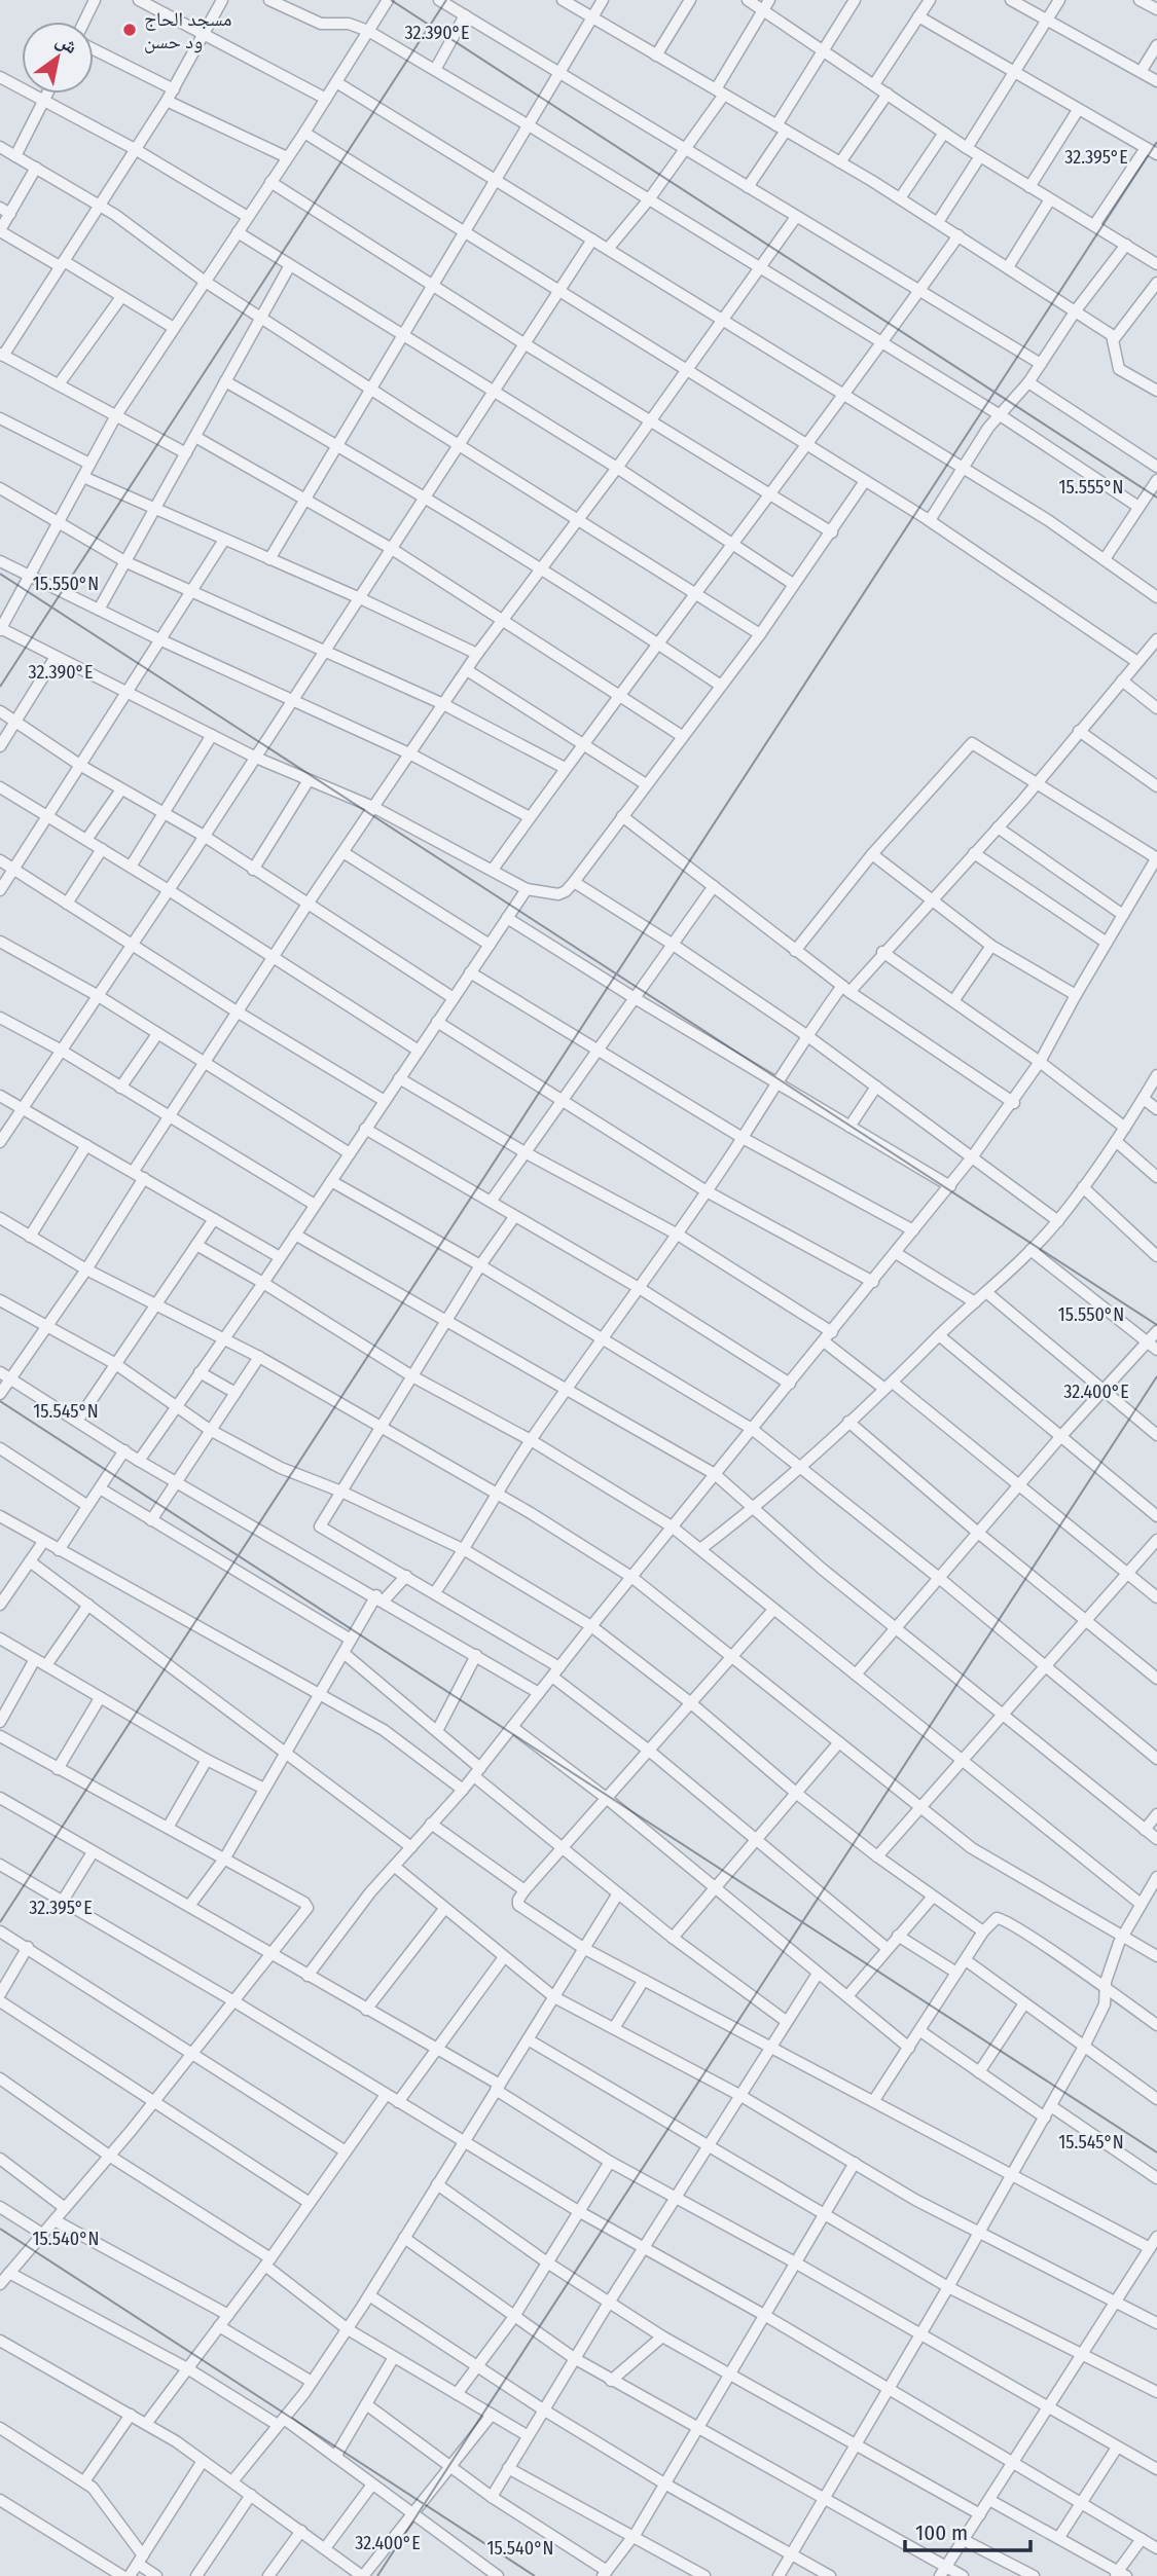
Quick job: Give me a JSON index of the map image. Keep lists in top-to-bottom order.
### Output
{
  "places": ["مسجد الحاج ود حسن"],
  "scale_bar": "100 m",
  "north": "top right",
  "coordinates": [
    "32.390°E",
    "32.395°E",
    "15.555°N",
    "15.550°N",
    "32.400°E",
    "15.545°N",
    "15.540°N"
  ]
}
